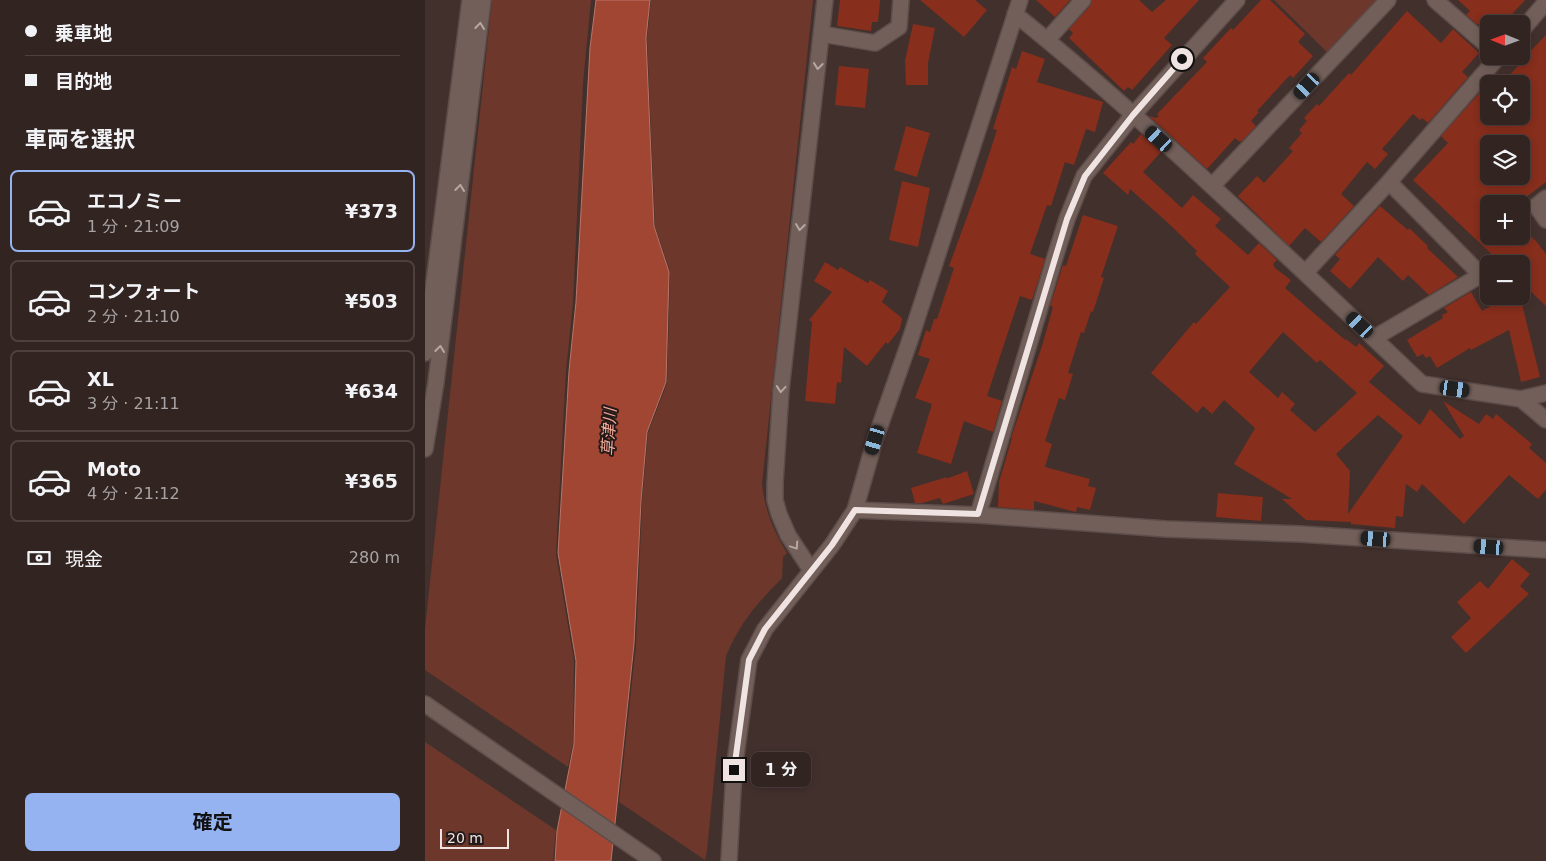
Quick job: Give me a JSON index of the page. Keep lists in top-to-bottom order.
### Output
{
  "water": ["草津川"],
  "scale_bar": "20 m",
  "north": "left",
  "page": {
    "banner": ["乗車地", "目的地"],
    "map_buttons": ["+", "−"],
    "heading": "車両を選択",
    "list": [
      {
        "name": "エコノミー",
        "note": "1 分 · 21:09",
        "value": "¥373"
      },
      {
        "name": "コンフォート",
        "note": "2 分 · 21:10",
        "value": "¥503"
      },
      {
        "name": "XL",
        "note": "3 分 · 21:11",
        "value": "¥634"
      },
      {
        "name": "Moto",
        "note": "4 分 · 21:12",
        "value": "¥365"
      }
    ],
    "pay": ["現金", "280 m"],
    "bubble": "1 分",
    "buttons": "確定",
    "scale": "20 m"
  }
}
